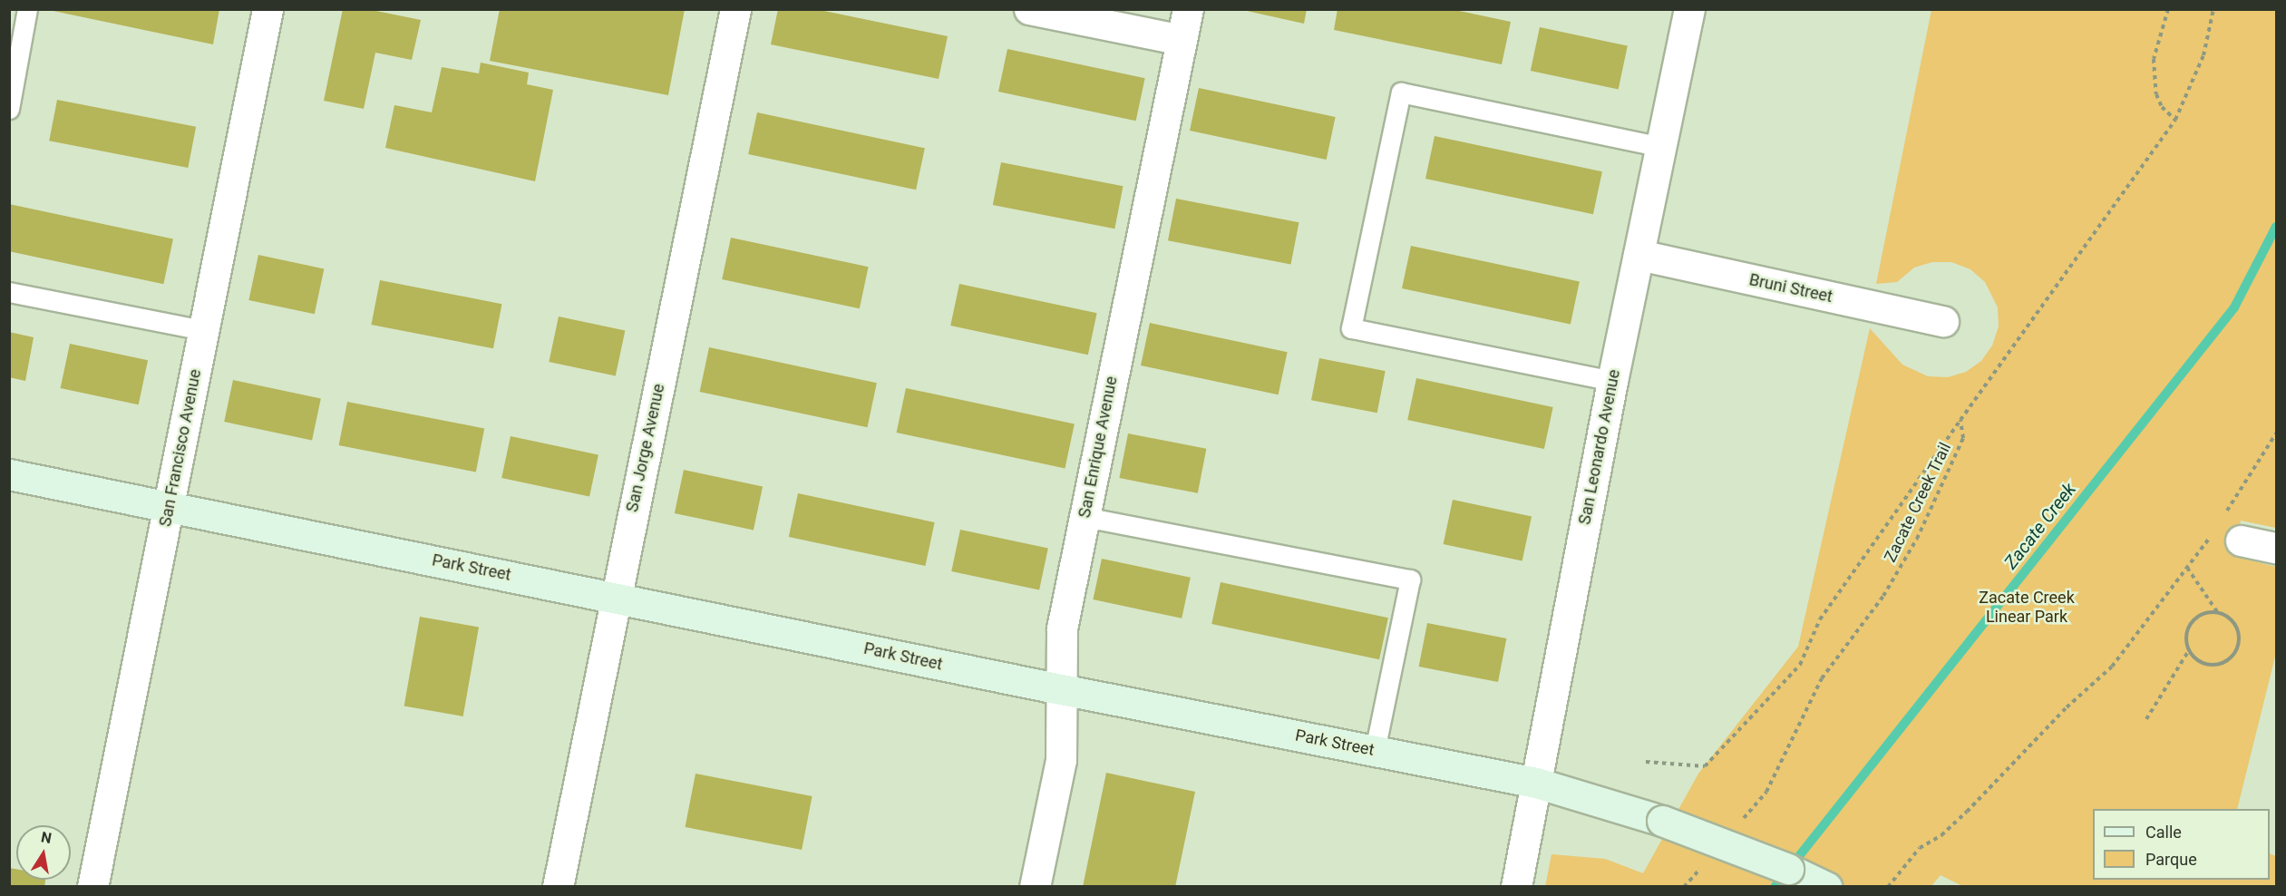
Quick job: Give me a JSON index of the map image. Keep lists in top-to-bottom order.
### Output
{
  "streets": {
    "main road": ["Park Street"],
    "street": [
      "Bruni Street",
      "San Enrique Avenue",
      "San Leonardo Avenue",
      "San Francisco Avenue",
      "San Jorge Avenue"
    ],
    "path": ["Zacate Creek Trail"]
  },
  "crossings": [
    ["Bruni Street", "San Leonardo Avenue"],
    ["San Enrique Avenue", "Park Street"],
    ["San Leonardo Avenue", "Park Street"],
    ["San Francisco Avenue", "Park Street"],
    ["San Jorge Avenue", "Park Street"]
  ],
  "water": ["Zacate Creek"],
  "parks": ["Zacate Creek Linear Park"],
  "legend": ["Calle", "Parque"],
  "north": "top"
}
